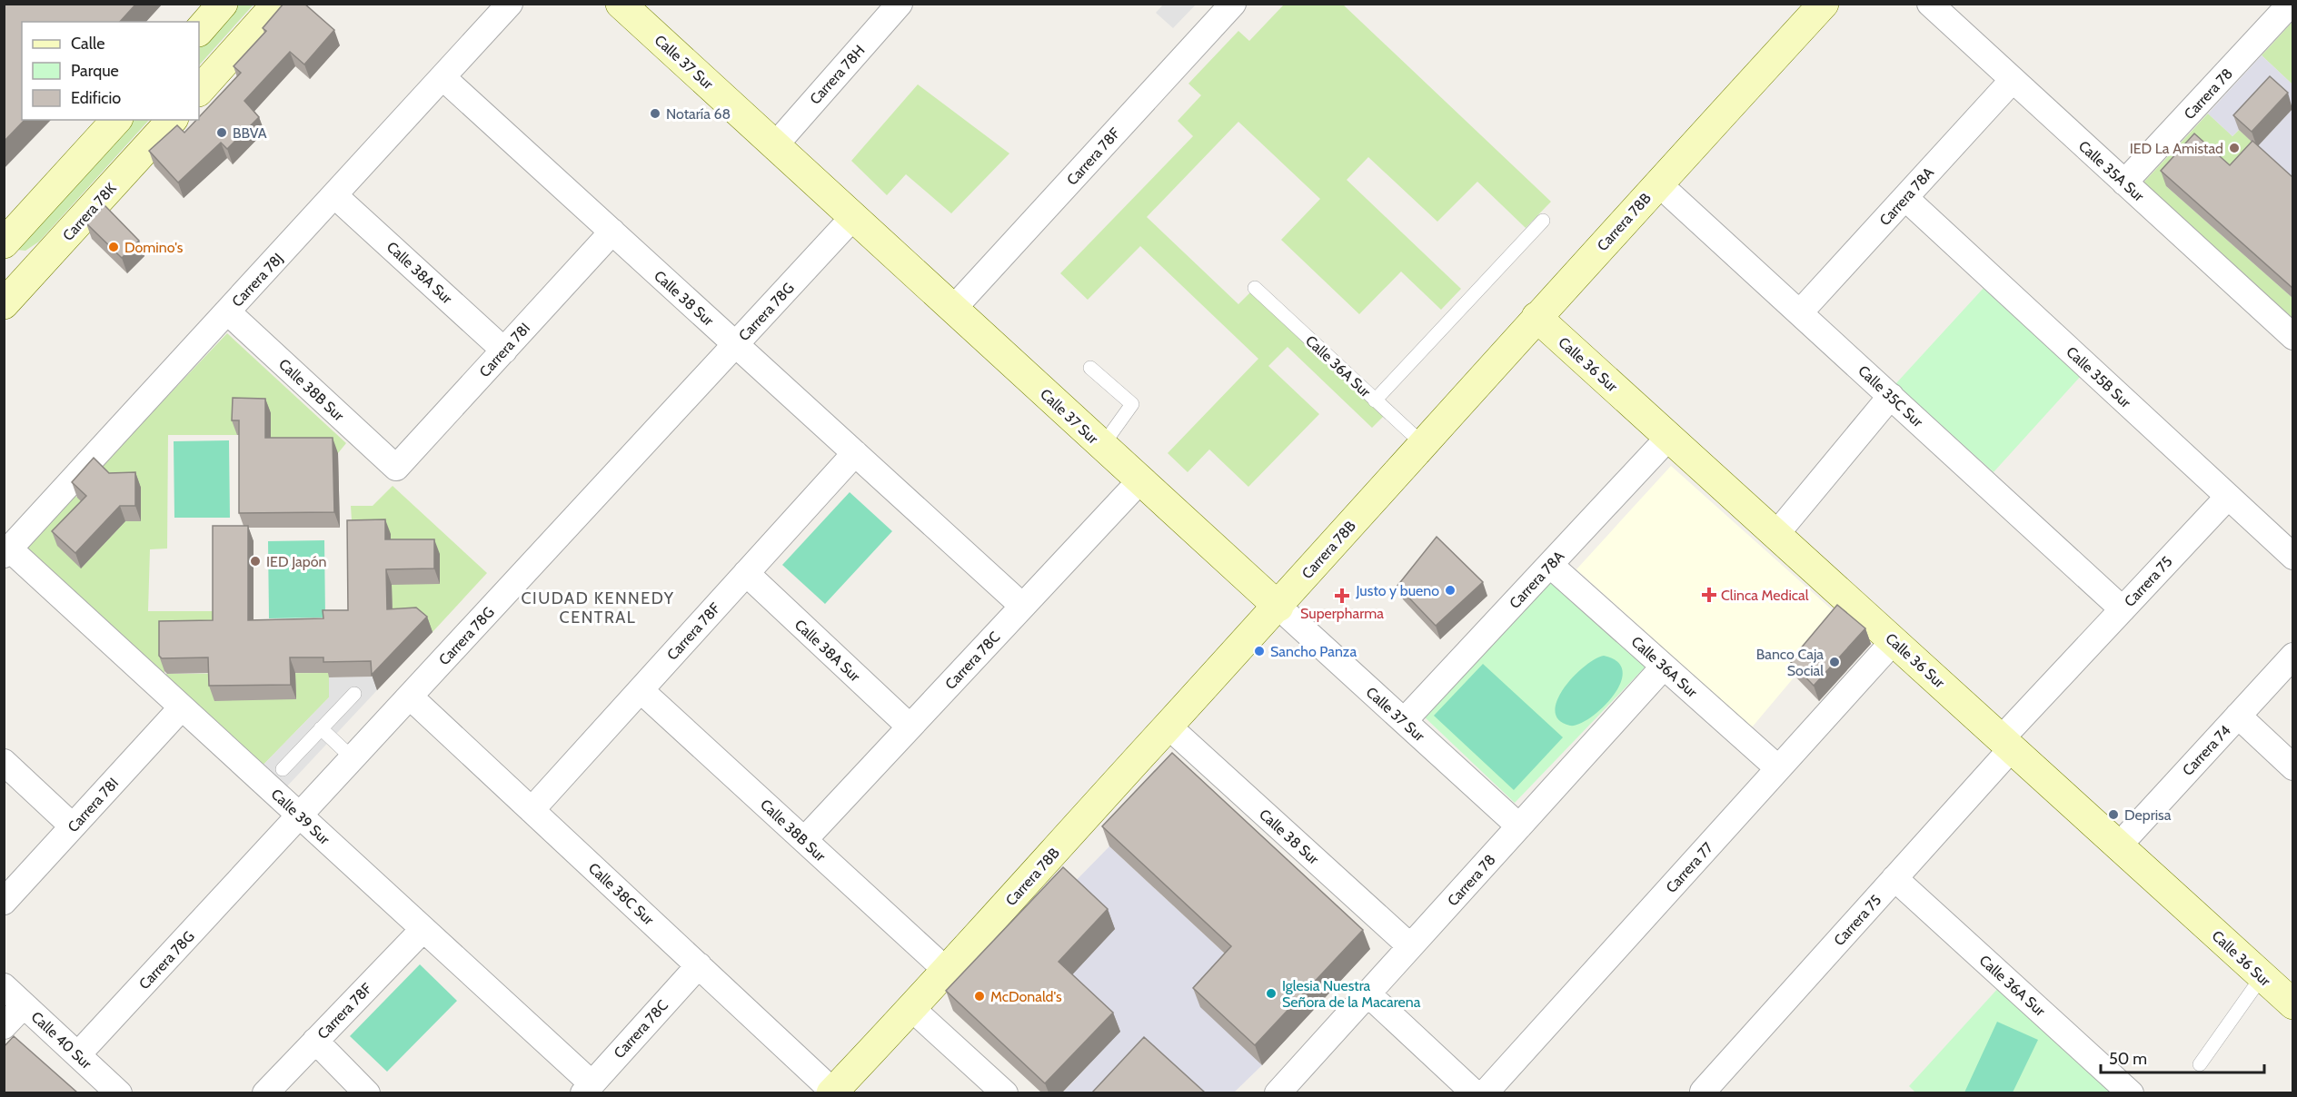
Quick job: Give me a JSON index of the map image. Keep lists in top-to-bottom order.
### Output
{
  "streets": {
    "street": [
      "Calle 37 Sur",
      "Carrera 78H",
      "Carrera 78",
      "Carrera 78F",
      "Calle 35A Sur",
      "Carrera 78A",
      "Carrera 78K",
      "Carrera 78B",
      "Calle 38A Sur",
      "Carrera 78J",
      "Calle 38 Sur",
      "Carrera 78G",
      "Carrera 78I",
      "Calle 36 Sur",
      "Calle 36A Sur",
      "Calle 35B Sur",
      "Calle 38B Sur",
      "Calle 35C Sur",
      "Carrera 75",
      "Carrera 78C",
      "Carrera 74",
      "Calle 39 Sur",
      "Carrera 77",
      "Calle 38C Sur",
      "Calle 40 Sur"
    ]
  },
  "crossings": [
    ["Calle 37 Sur", "Carrera 78H"],
    ["Calle 37 Sur", "Carrera 78"],
    ["Calle 37 Sur", "Carrera 78F"],
    ["Calle 37 Sur", "Carrera 78A"],
    ["Calle 37 Sur", "Carrera 78B"],
    ["Calle 37 Sur", "Carrera 78G"],
    ["Calle 37 Sur", "Carrera 78C"],
    ["Carrera 78", "Calle 35A Sur"],
    ["Carrera 78", "Calle 38 Sur"],
    ["Carrera 78", "Calle 36A Sur"],
    ["Carrera 78F", "Calle 38A Sur"],
    ["Carrera 78F", "Calle 38 Sur"],
    ["Carrera 78F", "Calle 38B Sur"],
    ["Carrera 78F", "Calle 39 Sur"],
    ["Carrera 78F", "Calle 38C Sur"],
    ["Calle 35A Sur", "Carrera 78A"],
    ["Carrera 78A", "Calle 36 Sur"],
    ["Carrera 78A", "Calle 36A Sur"],
    ["Carrera 78A", "Calle 35B Sur"],
    ["Carrera 78A", "Calle 35C Sur"],
    ["Carrera 78B", "Calle 38 Sur"],
    ["Carrera 78B", "Calle 36 Sur"],
    ["Carrera 78B", "Calle 36A Sur"],
    ["Carrera 78B", "Calle 38B Sur"],
    ["Carrera 78B", "Calle 35C Sur"],
    ["Carrera 78B", "Calle 38C Sur"],
    ["Calle 38A Sur", "Carrera 78J"],
    ["Calle 38A Sur", "Carrera 78I"],
    ["Calle 38A Sur", "Carrera 78C"],
    ["Carrera 78J", "Calle 38 Sur"],
    ["Carrera 78J", "Calle 38B Sur"],
    ["Carrera 78J", "Calle 39 Sur"],
    ["Calle 38 Sur", "Carrera 78G"],
    ["Calle 38 Sur", "Carrera 78I"],
    ["Calle 38 Sur", "Carrera 78C"],
    ["Carrera 78G", "Calle 39 Sur"],
    ["Carrera 78G", "Calle 38C Sur"],
    ["Carrera 78G", "Calle 40 Sur"],
    ["Carrera 78I", "Calle 38B Sur"],
    ["Carrera 78I", "Calle 39 Sur"],
    ["Calle 36 Sur", "Carrera 75"],
    ["Calle 36 Sur", "Carrera 74"],
    ["Calle 36 Sur", "Carrera 77"],
    ["Calle 36A Sur", "Carrera 75"],
    ["Calle 36A Sur", "Carrera 77"],
    ["Calle 35B Sur", "Carrera 75"],
    ["Calle 38B Sur", "Carrera 78C"],
    ["Calle 35C Sur", "Carrera 75"],
    ["Carrera 78C", "Calle 39 Sur"],
    ["Carrera 78C", "Calle 38C Sur"]
  ],
  "districts": ["CIUDAD KENNEDY CENTRAL"],
  "places": {
    "other": [
      "Notaría 68",
      "BBVA",
      "IED La Amistad",
      "Domino's",
      "IED Japón",
      "Justo y bueno",
      "Sancho Panza",
      "Banco Caja Social",
      "Deprisa",
      "Iglesia Nuestra Señora de la Macarena",
      "McDonald's"
    ],
    "health": ["Clinca Medical", "Superpharma"]
  },
  "legend": ["Calle", "Parque", "Edificio"],
  "scale_bar": "50 m"
}
